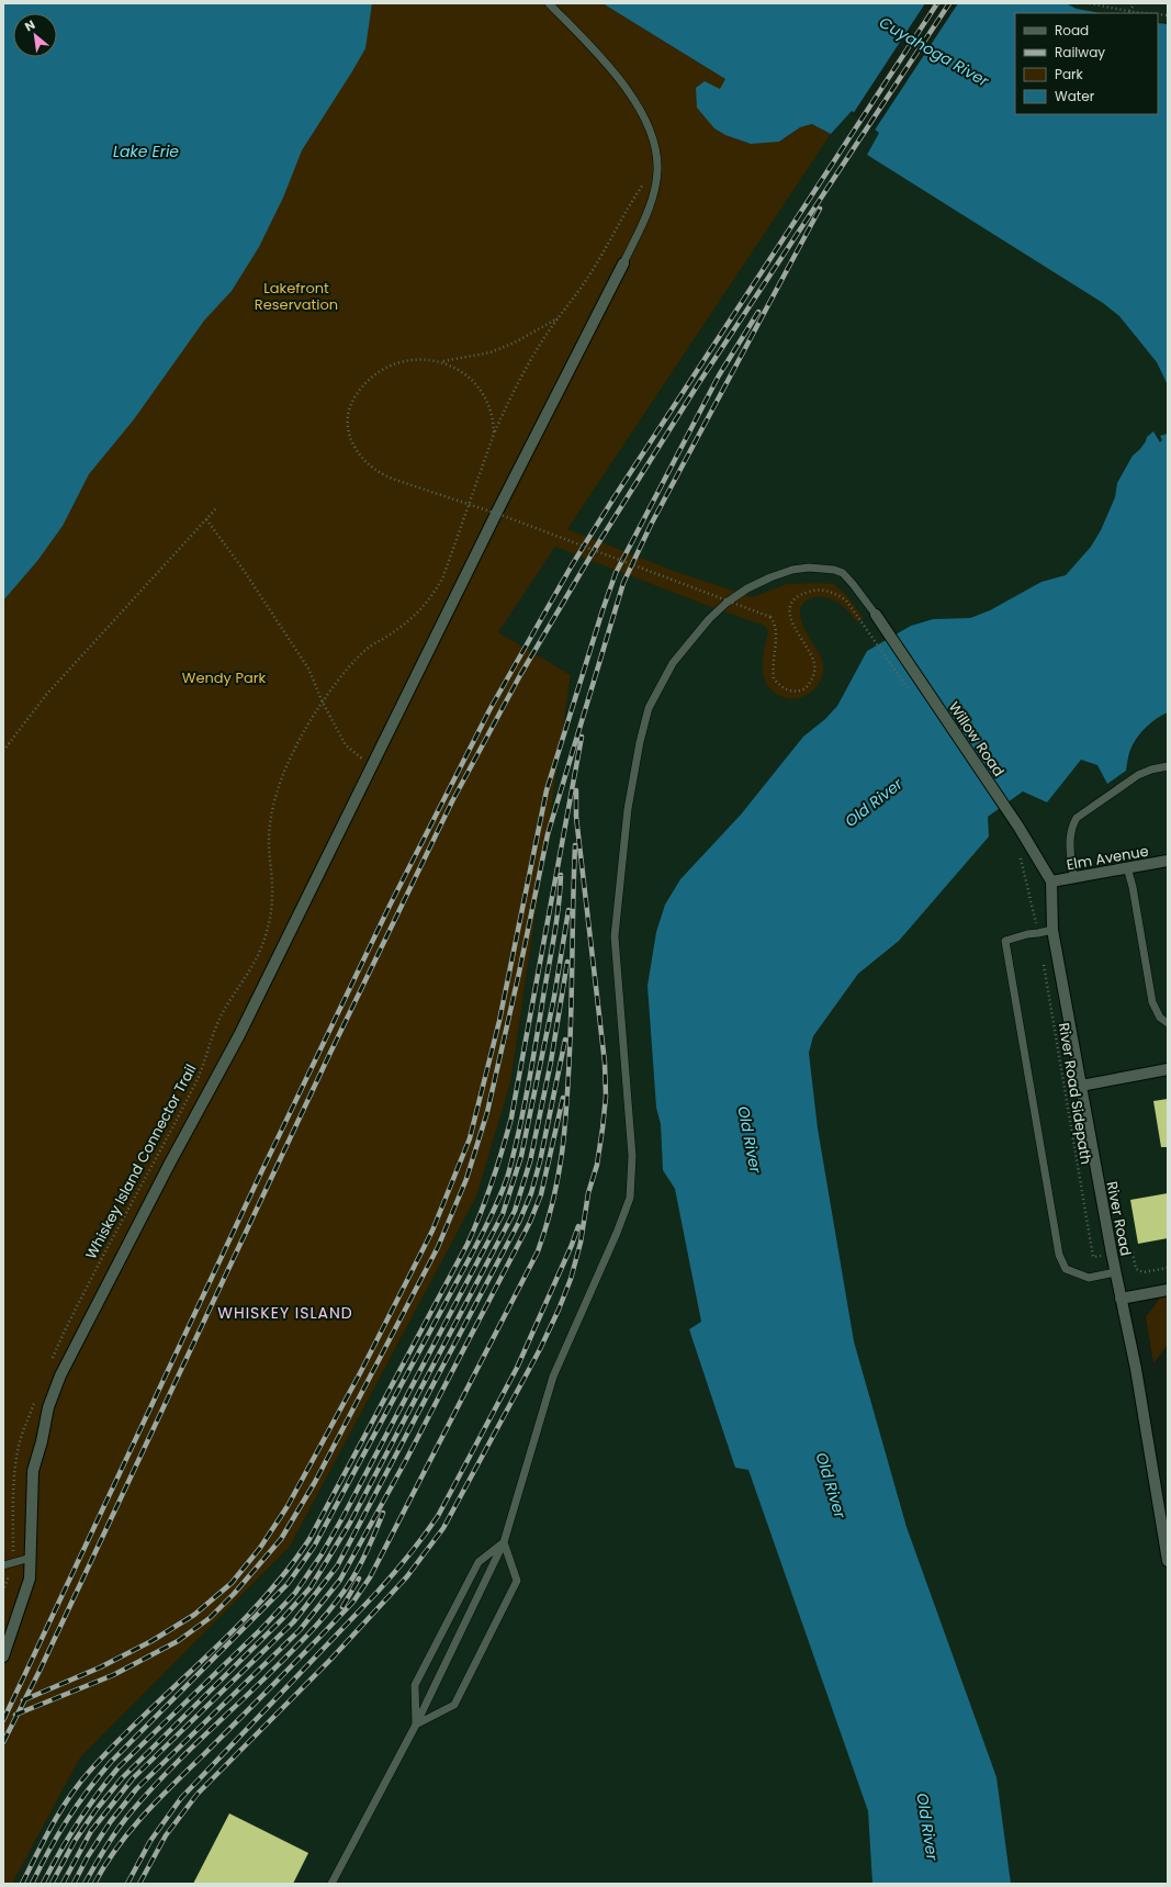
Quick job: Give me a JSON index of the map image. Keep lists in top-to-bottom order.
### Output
{
  "streets": {
    "street": ["Willow Road", "Elm Avenue", "River Road"],
    "path": ["River Road Sidepath", "Whiskey Island Connector Trail"]
  },
  "crossings": [
    ["Willow Road", "Elm Avenue"],
    ["Willow Road", "River Road"],
    ["Elm Avenue", "River Road"]
  ],
  "districts": ["WHISKEY ISLAND"],
  "water": ["Cuyahoga River", "Lake Erie", "Old River"],
  "parks": ["Lakefront Reservation", "Wendy Park"],
  "legend": [
    "Road",
    "Railway",
    "Park",
    "Water"
  ],
  "north": "top left"
}
